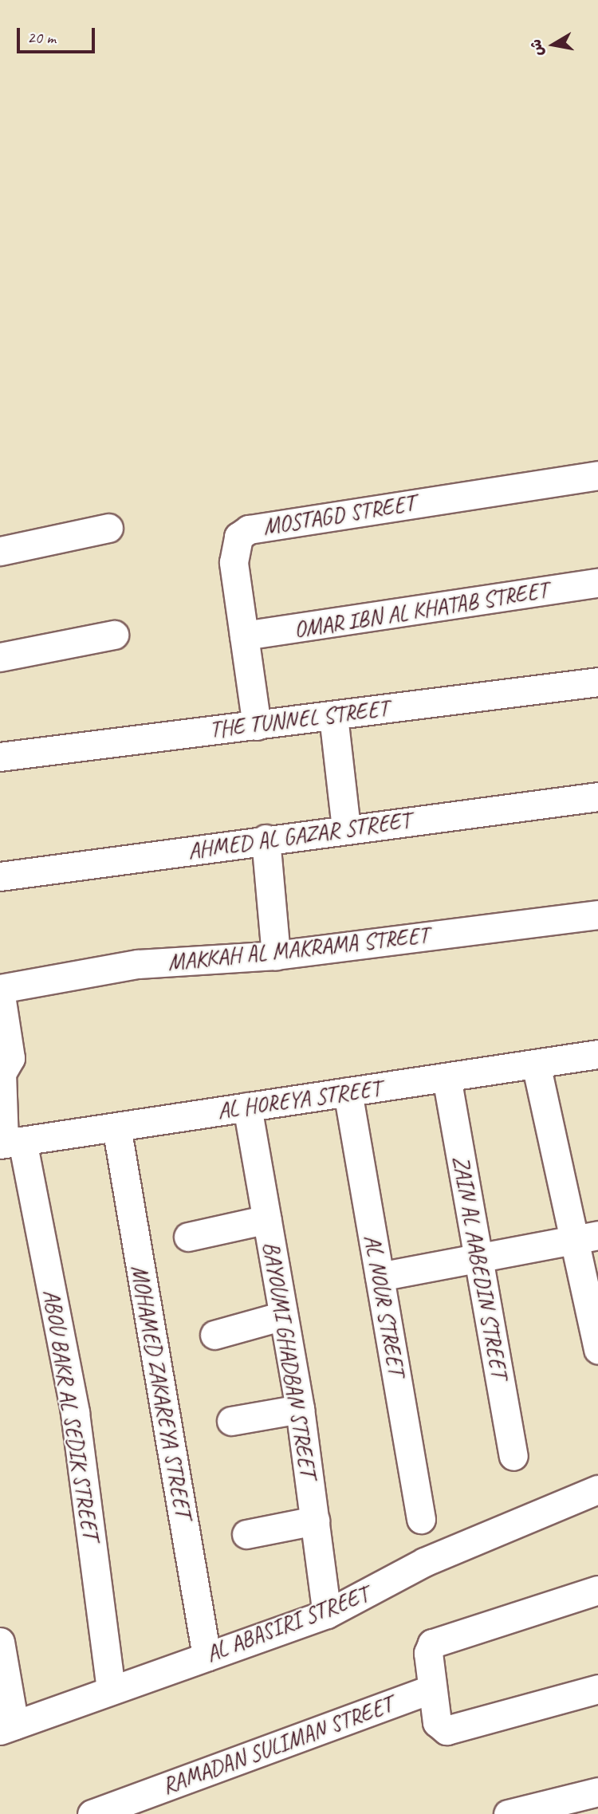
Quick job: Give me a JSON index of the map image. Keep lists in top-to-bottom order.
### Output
{
  "streets": {
    "street": [
      "MOSTAGD STREET",
      "OMAR IBN AL KHATAB STREET",
      "THE TUNNEL STREET",
      "AHMED AL GAZAR STREET",
      "MAKKAH AL MAKRAMA STREET",
      "AL HOREYA STREET",
      "ZAIN AL AABEDIN STREET",
      "AL NOUR STREET",
      "BAYOUMI GHADBAN STREET",
      "MOHAMED ZAKAREYA STREET",
      "ABOU BAKR AL SEDIK STREET",
      "AL ABASIRI STREET",
      "RAMADAN SULIMAN STREET"
    ]
  },
  "crossings": [
    ["MOSTAGD STREET", "OMAR IBN AL KHATAB STREET"],
    ["MOSTAGD STREET", "THE TUNNEL STREET"],
    ["MAKKAH AL MAKRAMA STREET", "ABOU BAKR AL SEDIK STREET"],
    ["AL HOREYA STREET", "ZAIN AL AABEDIN STREET"],
    ["AL HOREYA STREET", "AL NOUR STREET"],
    ["AL HOREYA STREET", "BAYOUMI GHADBAN STREET"],
    ["AL HOREYA STREET", "MOHAMED ZAKAREYA STREET"],
    ["AL HOREYA STREET", "ABOU BAKR AL SEDIK STREET"],
    ["BAYOUMI GHADBAN STREET", "AL ABASIRI STREET"],
    ["MOHAMED ZAKAREYA STREET", "AL ABASIRI STREET"],
    ["ABOU BAKR AL SEDIK STREET", "AL ABASIRI STREET"]
  ],
  "scale_bar": "20 m",
  "north": "left"
}
